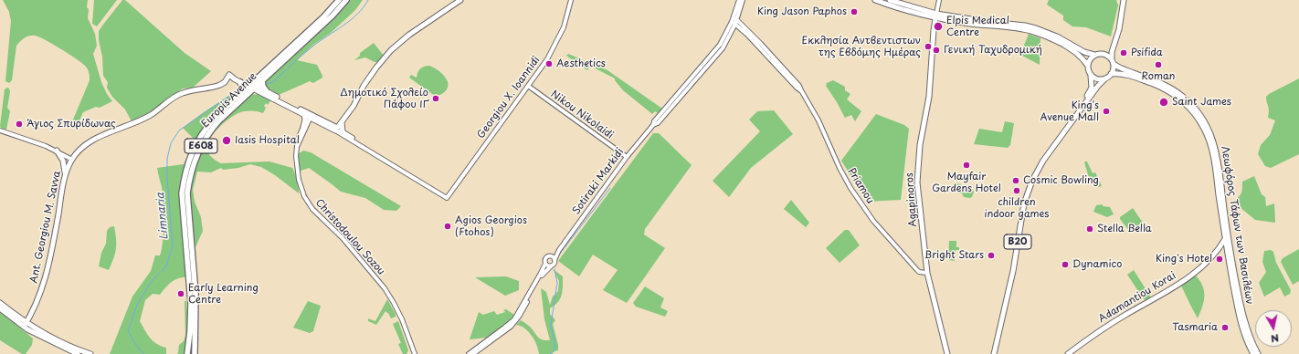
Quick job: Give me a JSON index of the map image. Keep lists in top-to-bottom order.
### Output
{
  "streets": {
    "highway": ["Europis Avenue", "E608"],
    "main road": [
      "Agapinoros",
      "Λεωφόρος Τάφων των Βασιλέων",
      "Ant. Georgiou M. Savva",
      "B20",
      "Adamantiou Korai"
    ],
    "street": [
      "Georgiou X. Ioannidi",
      "Nikou Nikolaidi",
      "Sotiraki Markidi",
      "Priamou",
      "Christodoulou Sozou"
    ]
  },
  "crossings": [
    ["Georgiou X. Ioannidi", "Nikou Nikolaidi"],
    ["Nikou Nikolaidi", "Sotiraki Markidi"],
    ["Sotiraki Markidi", "Priamou"],
    ["Priamou", "Agapinoros"],
    ["Λεωφόρος Τάφων των Βασιλέων", "B20"],
    ["Λεωφόρος Τάφων των Βασιλέων", "Adamantiou Korai"]
  ],
  "water": ["Limnaria"],
  "places": [
    "King Jason Paphos",
    "Elpis Medical Centre",
    "Εκκλησία Αντβεντιστων της Εβδόμης Ημέρας",
    "Γενική Ταχυδρομική",
    "Psifida",
    "Aesthetics",
    "Roman",
    "Δημοτικό Σχολείο Πάφου ΙΓ΄",
    "Saint James",
    "King's Avenue Mall",
    "Άγιος Σπυρίδωνας",
    "Iasis Hospital",
    "Mayfair Gardens Hotel",
    "Cosmic Bowling",
    "children indoor games",
    "Agios Georgios (Ftohos)",
    "Stella Bella",
    "Bright Stars",
    "King's Hotel",
    "Dynamico",
    "Early Learning Centre",
    "Tasmaria"
  ],
  "north": "bottom"
}
